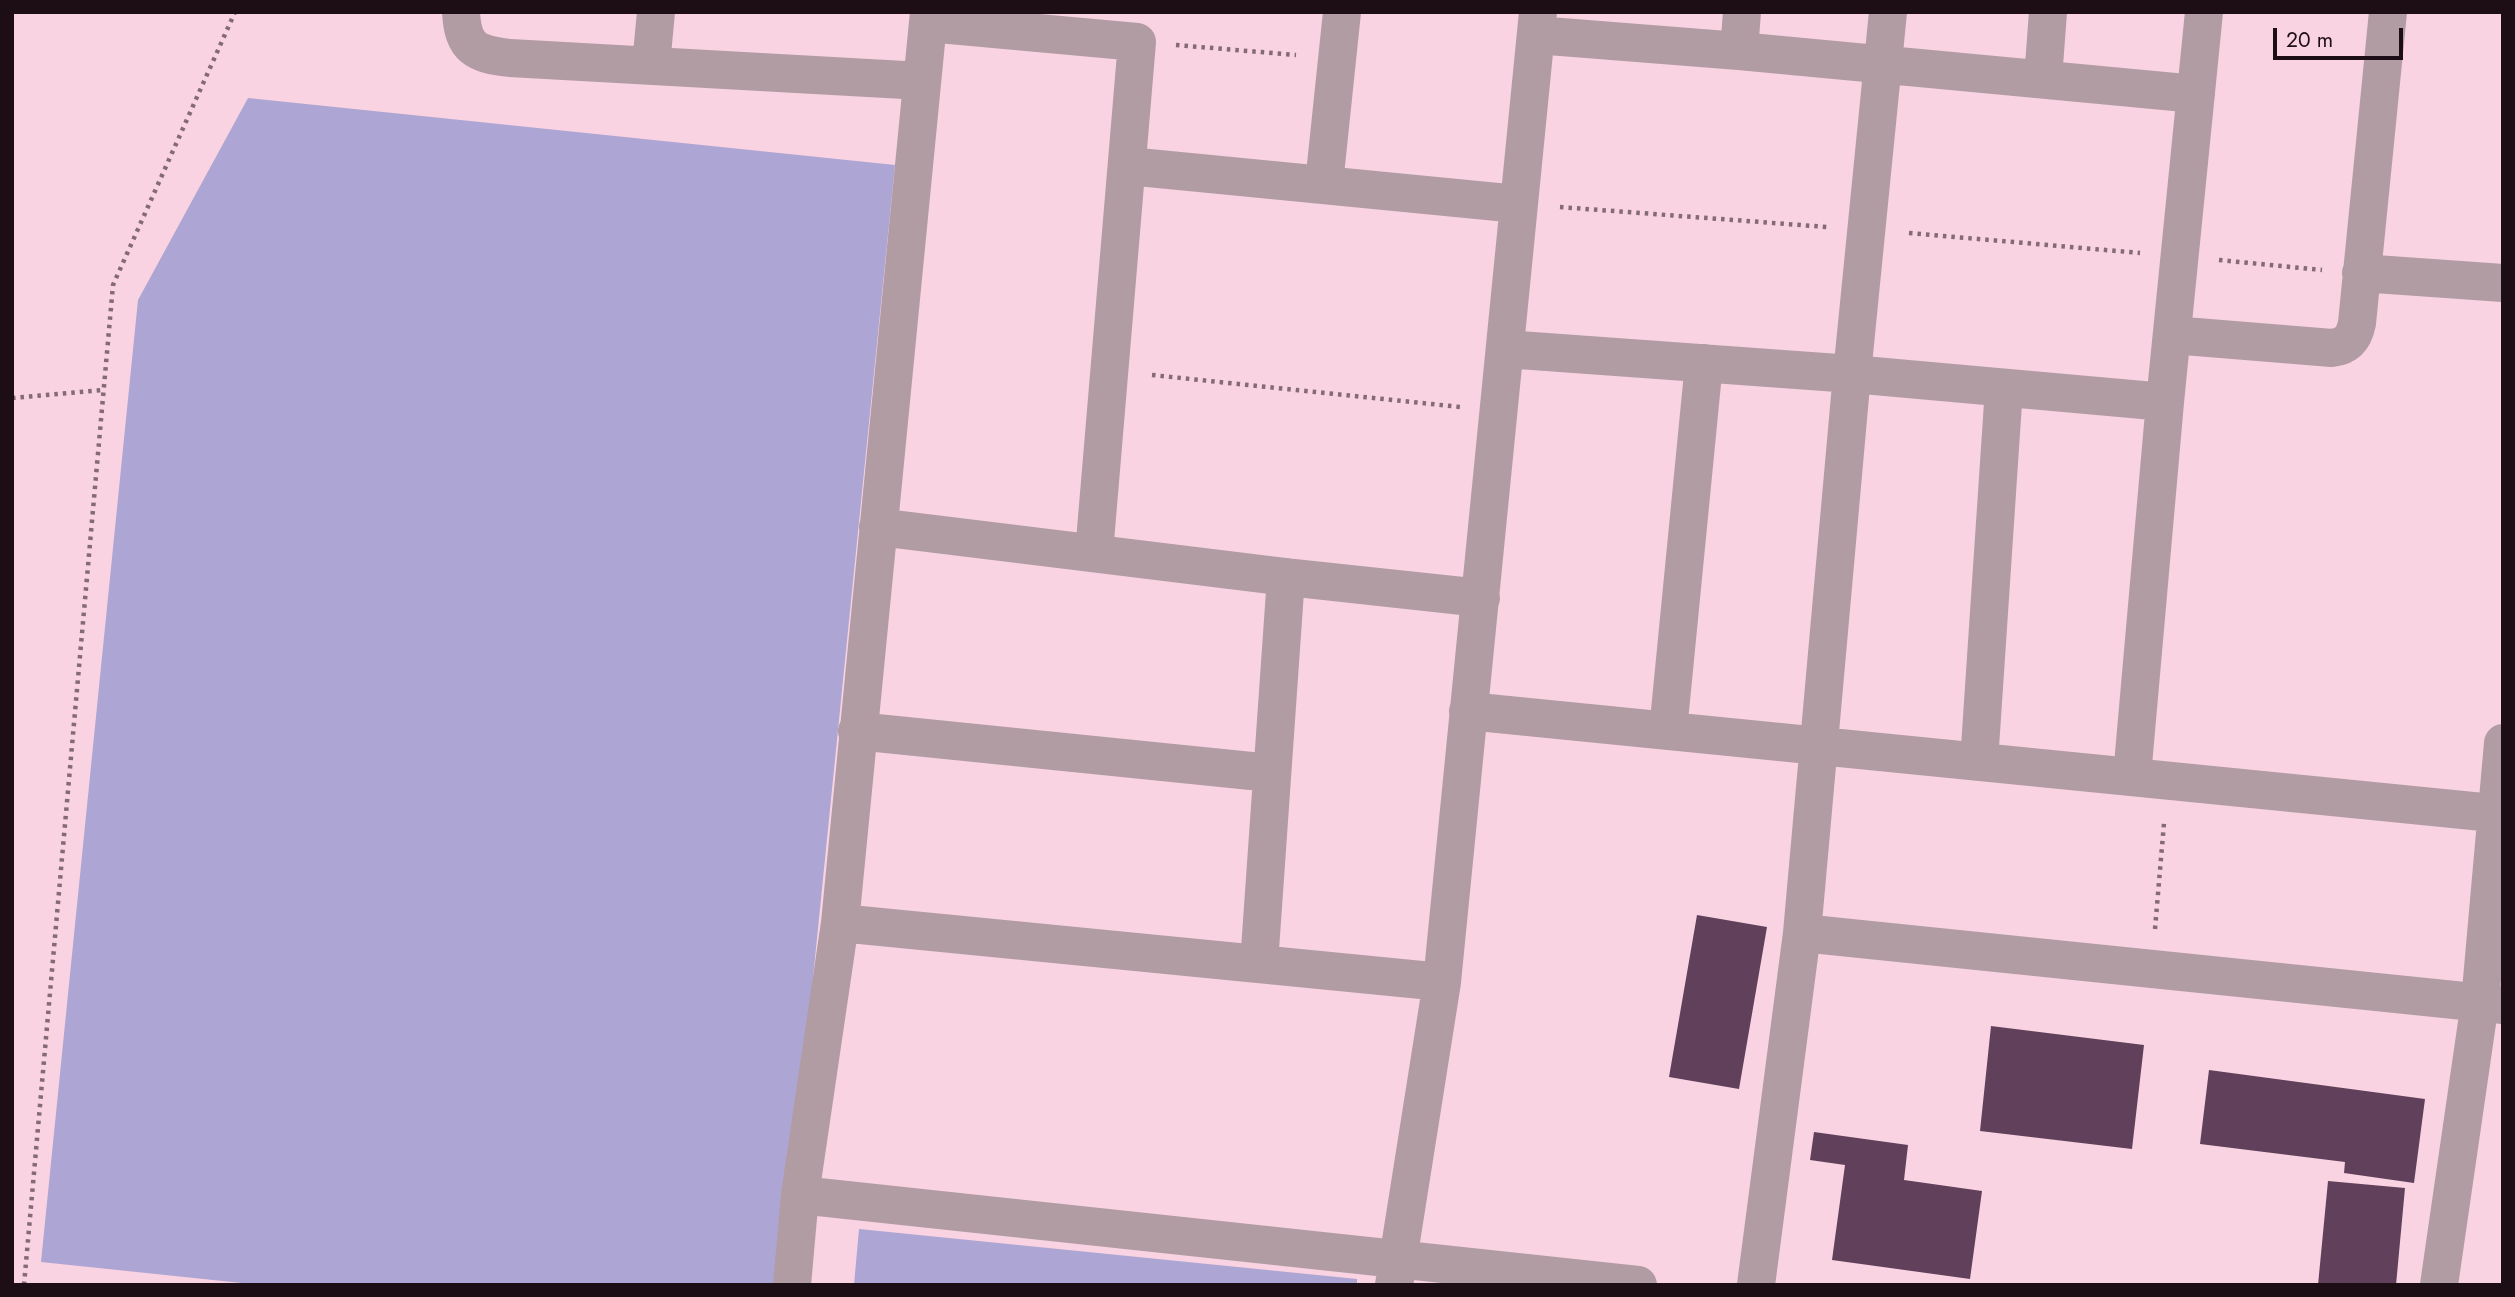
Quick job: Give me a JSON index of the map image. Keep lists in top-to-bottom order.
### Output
{
  "scale_bar": "20 m"
}
